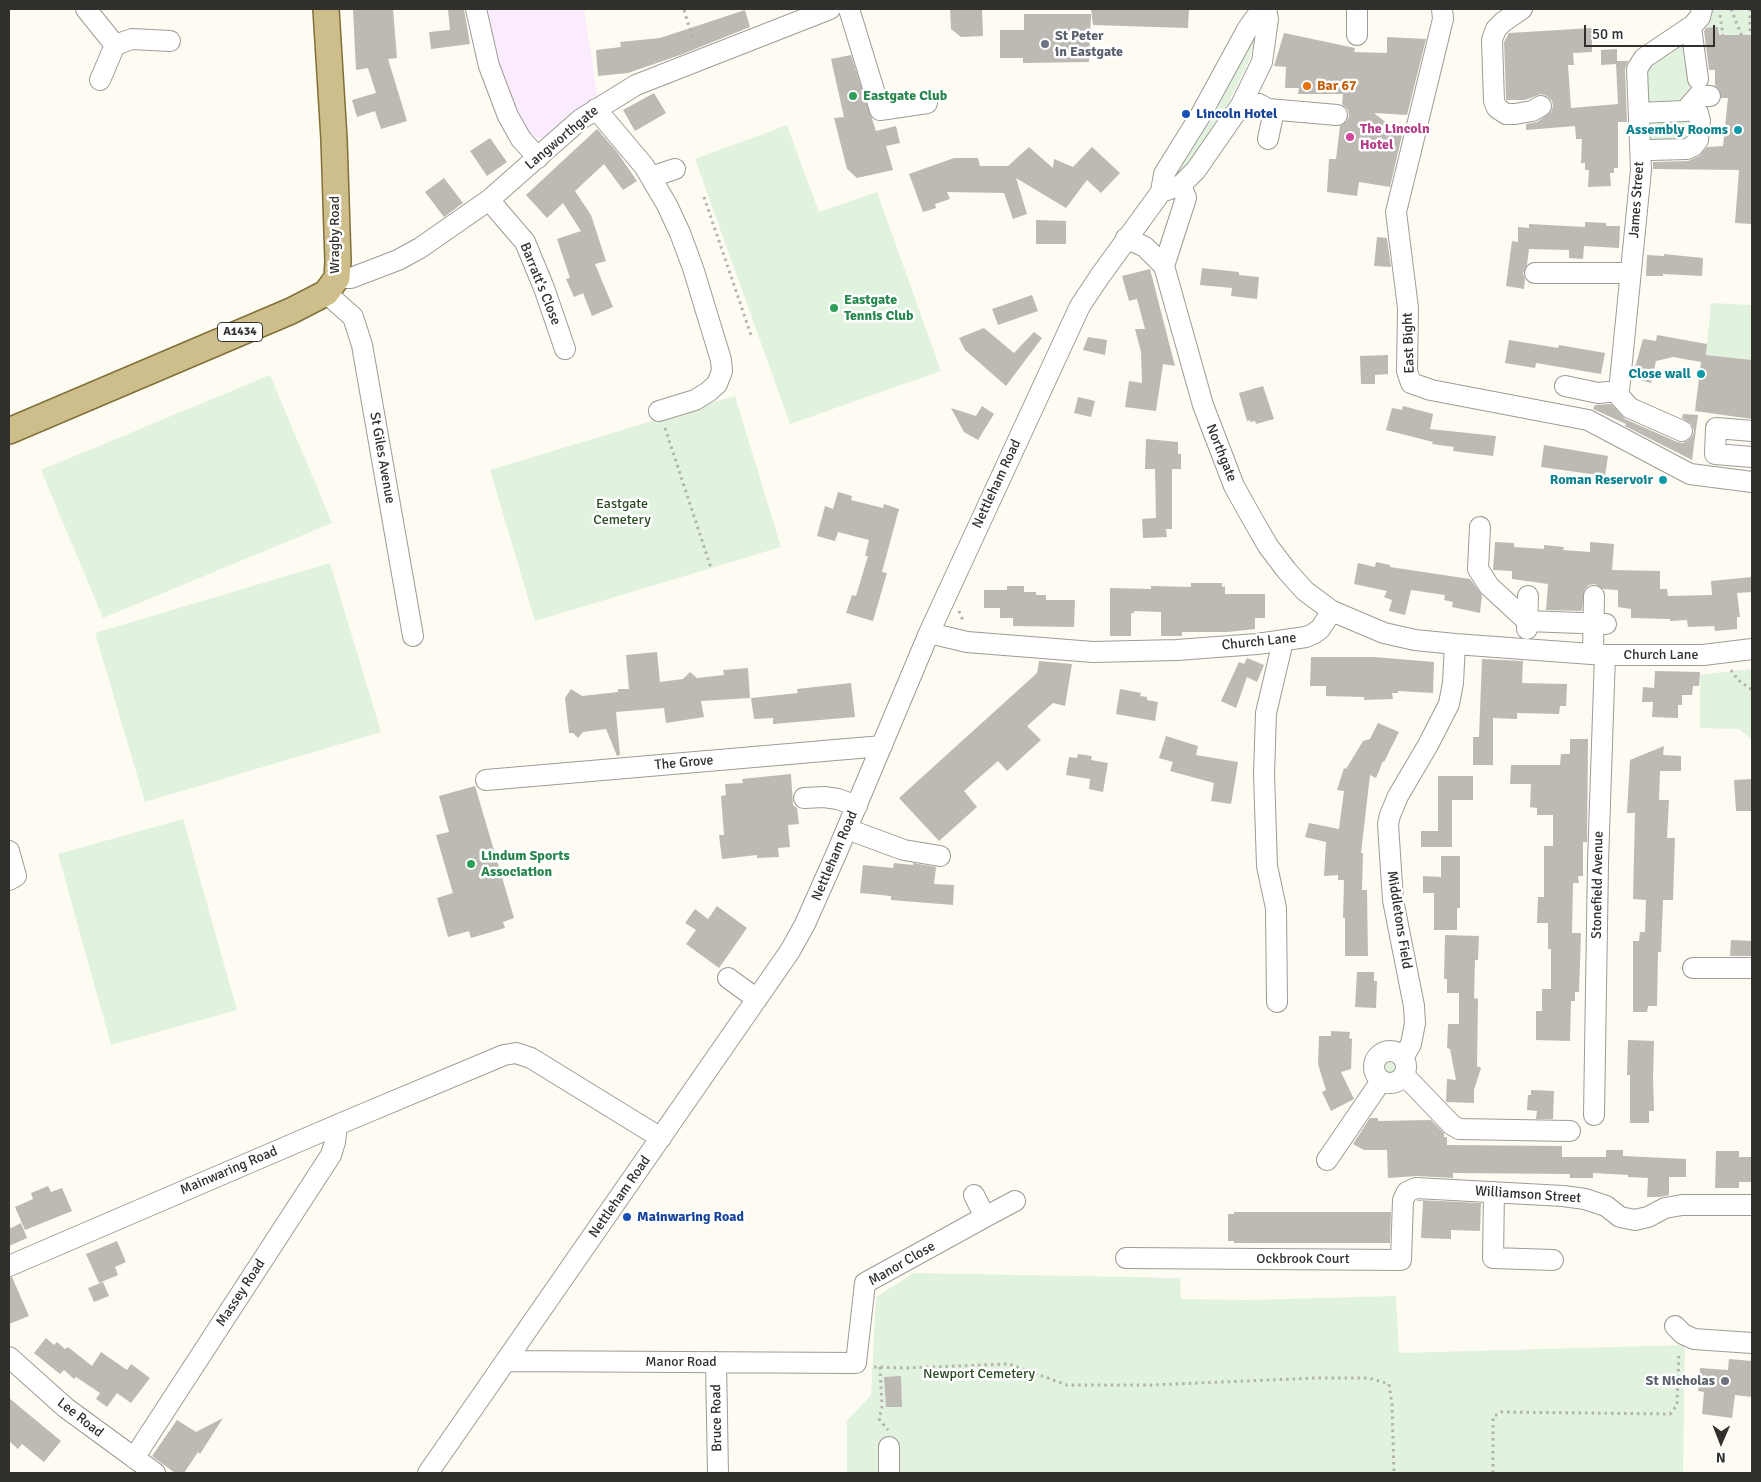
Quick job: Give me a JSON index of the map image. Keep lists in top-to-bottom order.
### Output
{
  "streets": {
    "main road": ["Wragby Road", "A1434"],
    "street": [
      "Langworthgate",
      "James Street",
      "Barratt's Close",
      "East Bight",
      "Northgate",
      "St Giles Avenue",
      "Nettleham Road",
      "Church Lane",
      "The Grove",
      "Stonefield Avenue",
      "Middletons Field",
      "Mainwaring Road",
      "Williamson Street",
      "Ockbrook Court",
      "Manor Close",
      "Massey Road",
      "Manor Road",
      "Lee Road",
      "Bruce Road"
    ]
  },
  "crossings": [
    ["Langworthgate", "Wragby Road"],
    ["Langworthgate", "Barratt's Close"],
    ["Langworthgate", "St Giles Avenue"],
    ["Wragby Road", "St Giles Avenue"],
    ["Northgate", "Nettleham Road"],
    ["Northgate", "Church Lane"],
    ["Nettleham Road", "Church Lane"],
    ["Nettleham Road", "The Grove"],
    ["Nettleham Road", "Mainwaring Road"],
    ["Nettleham Road", "Manor Road"],
    ["Church Lane", "Stonefield Avenue"],
    ["Church Lane", "Middletons Field"],
    ["Mainwaring Road", "Massey Road"],
    ["Williamson Street", "Ockbrook Court"],
    ["Manor Close", "Manor Road"],
    ["Massey Road", "Lee Road"],
    ["Manor Road", "Bruce Road"]
  ],
  "parks": ["Eastgate Cemetery", "Newport Cemetery"],
  "places": [
    "St Peter in Eastgate",
    "Bar 67",
    "Eastgate Club",
    "Lincoln Hotel",
    "Assembly Rooms",
    "The Lincoln Hotel",
    "Eastgate Tennis Club",
    "Close wall",
    "Roman Reservoir",
    "Lindum Sports Association",
    "Mainwaring Road",
    "St Nicholas"
  ],
  "scale_bar": "50 m",
  "north": "bottom"
}
